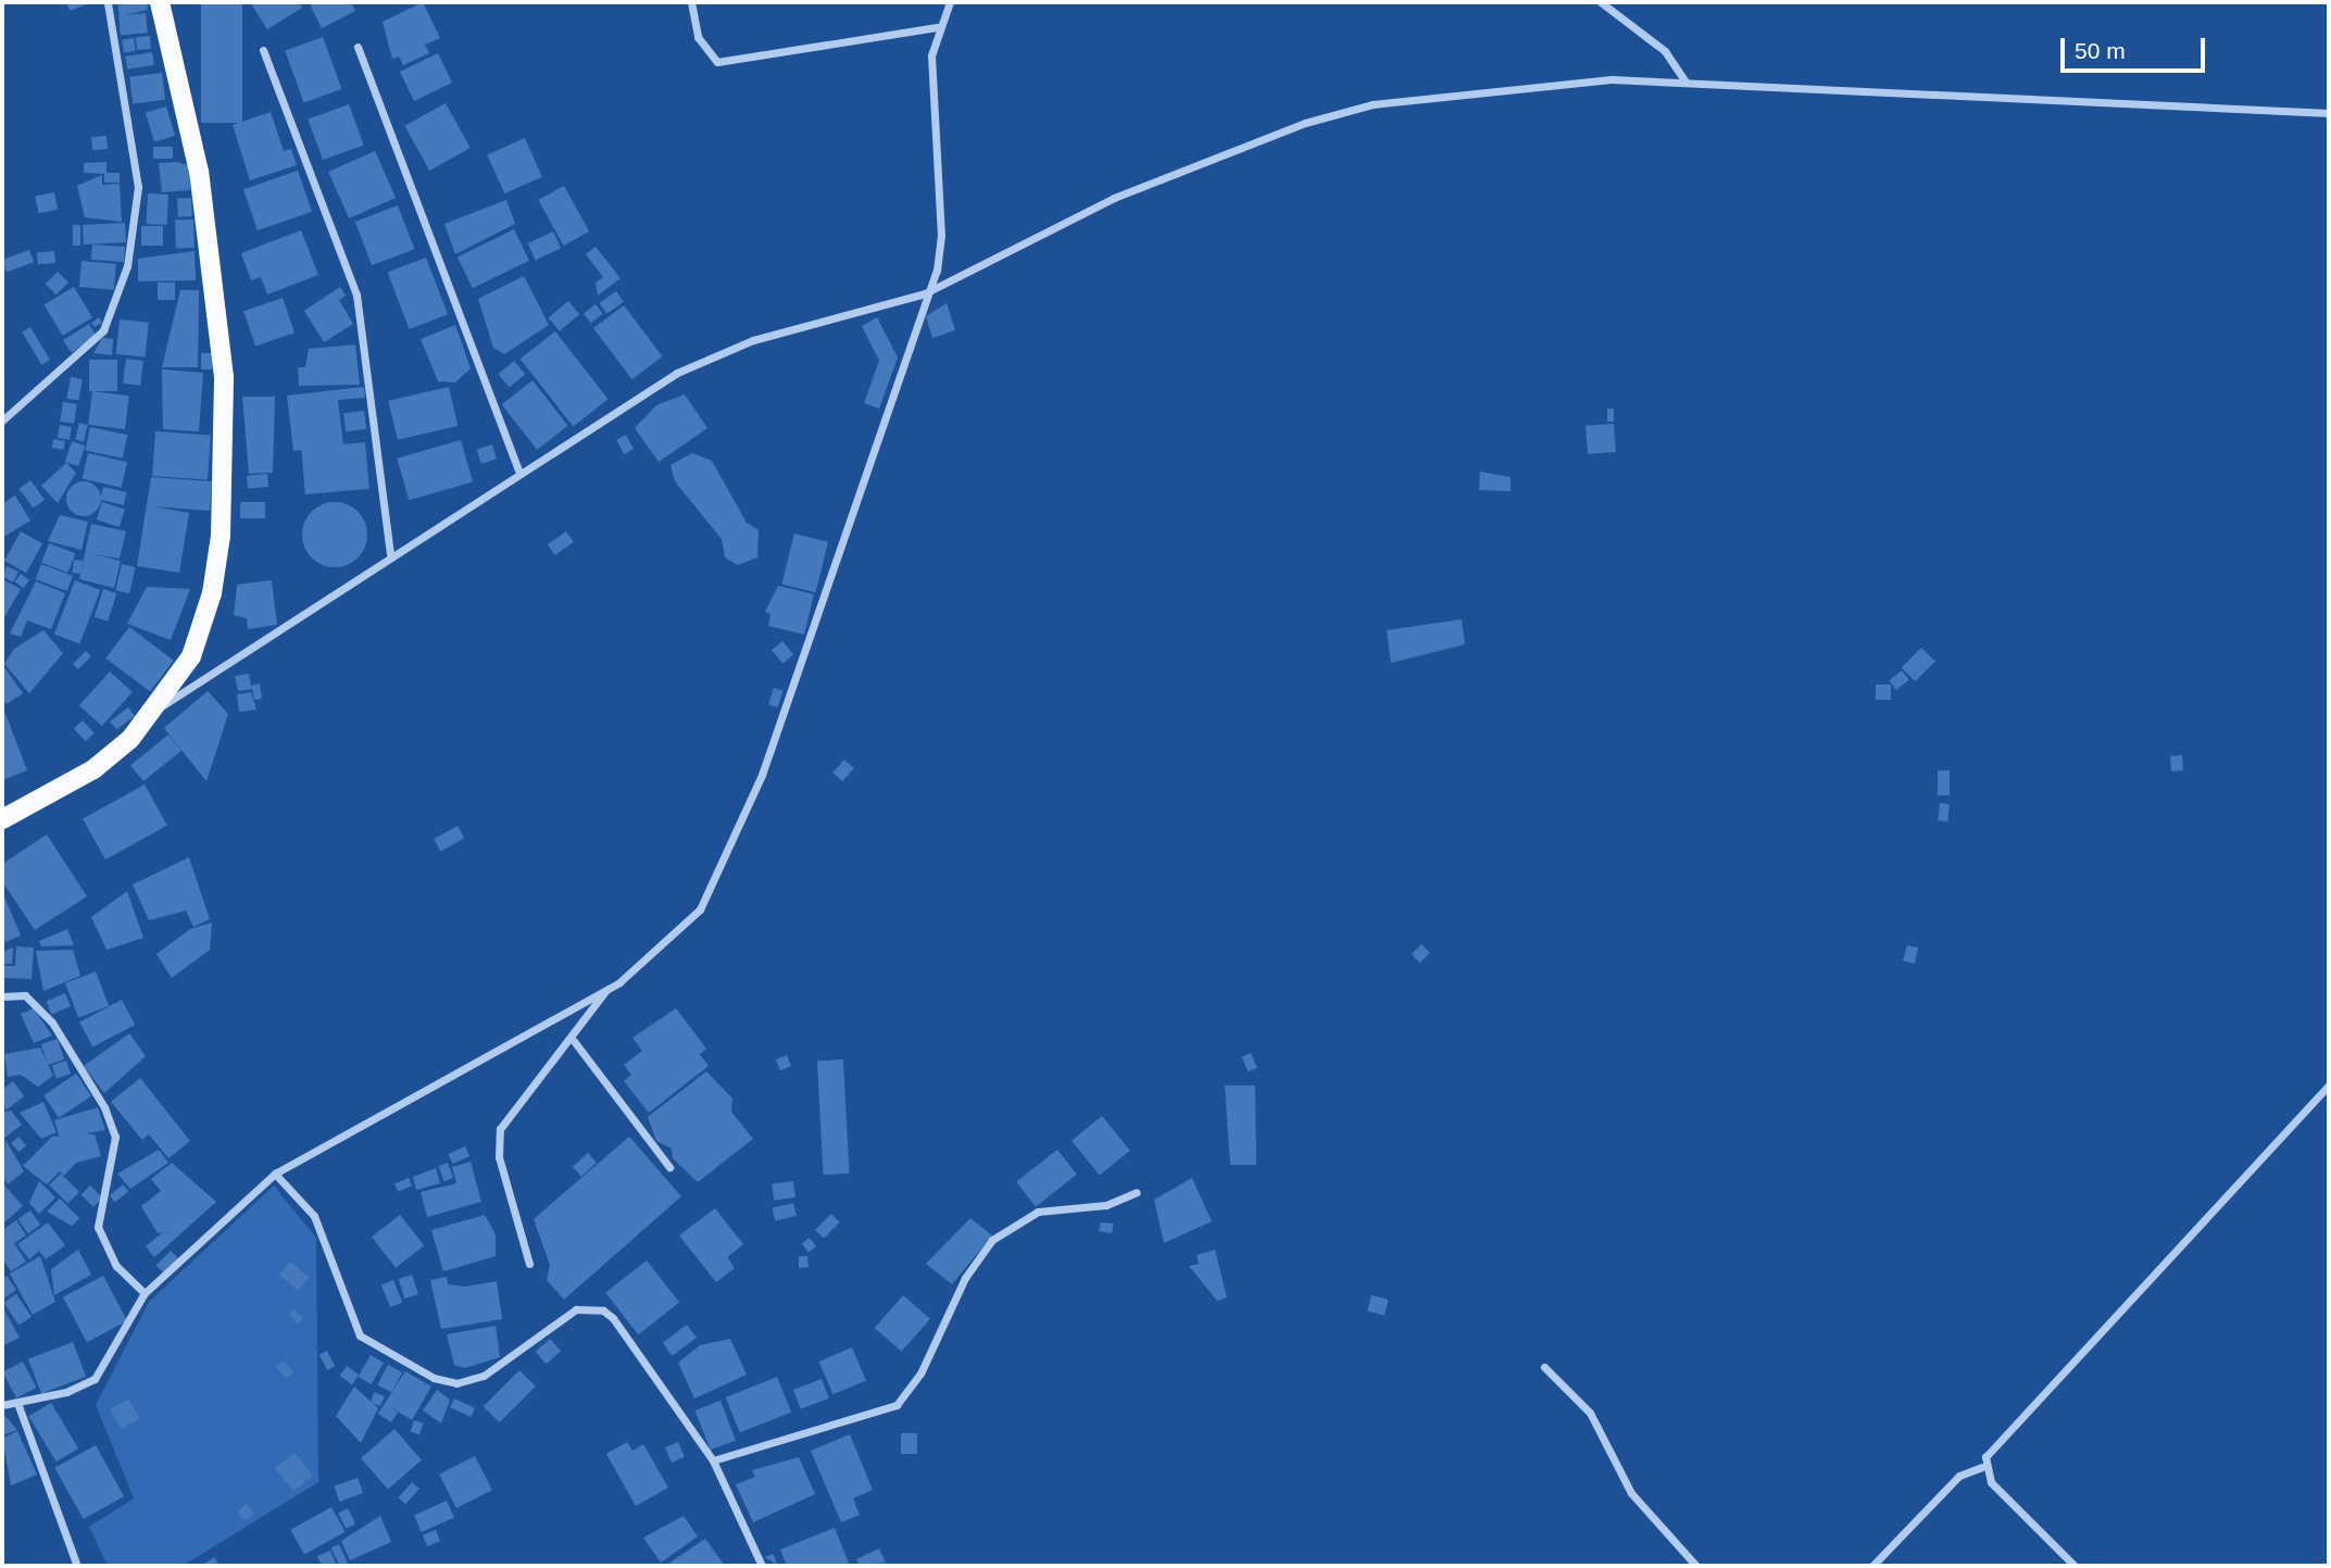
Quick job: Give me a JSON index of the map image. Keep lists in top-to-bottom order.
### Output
{
  "scale_bar": "50 m"
}
